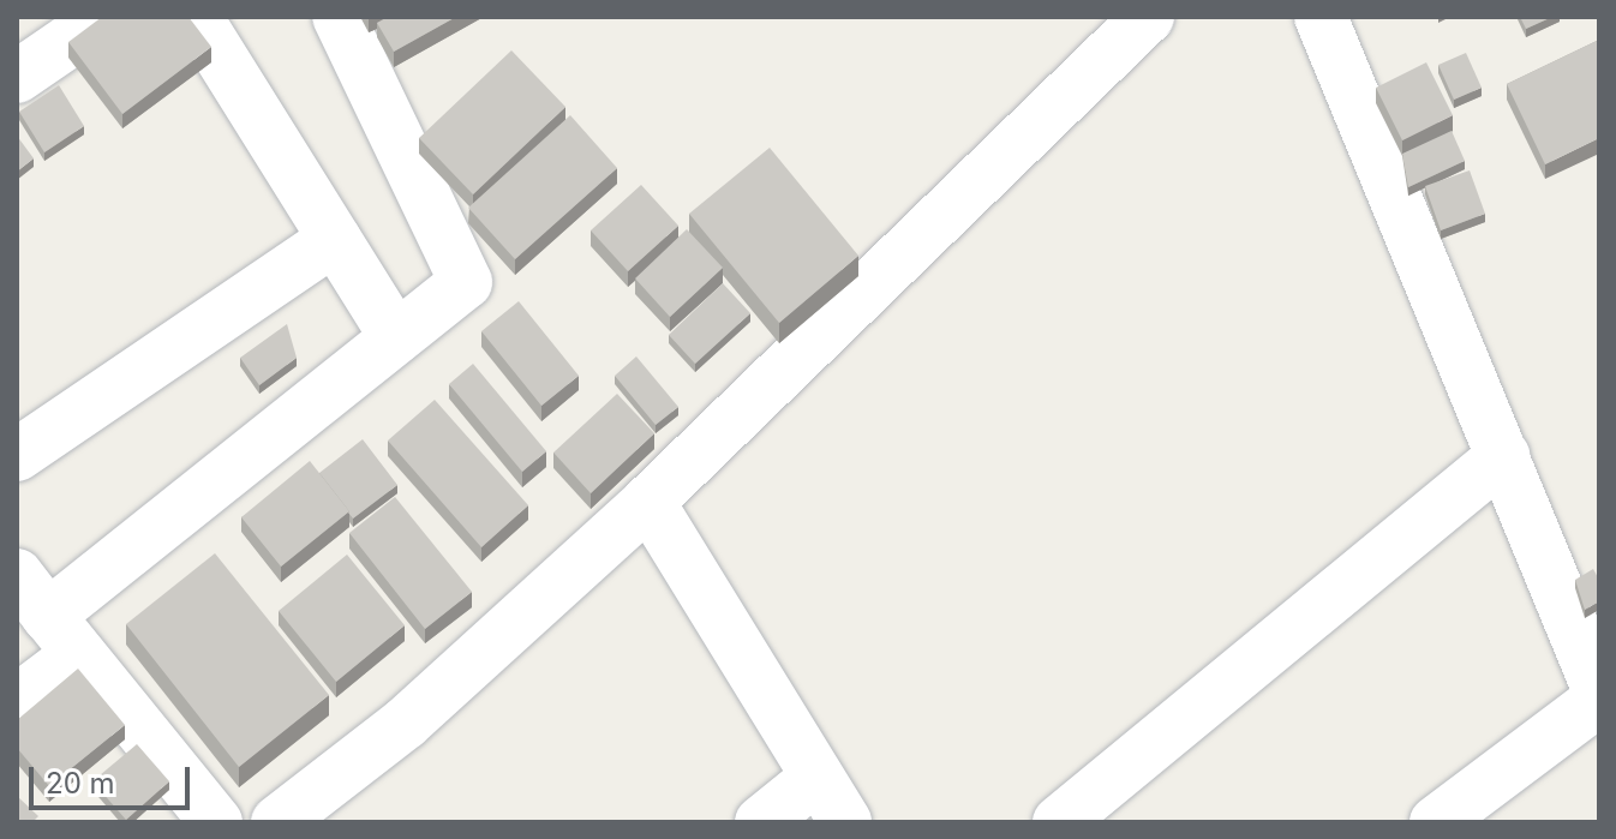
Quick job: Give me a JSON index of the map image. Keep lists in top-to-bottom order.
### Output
{
  "scale_bar": "20 m"
}
